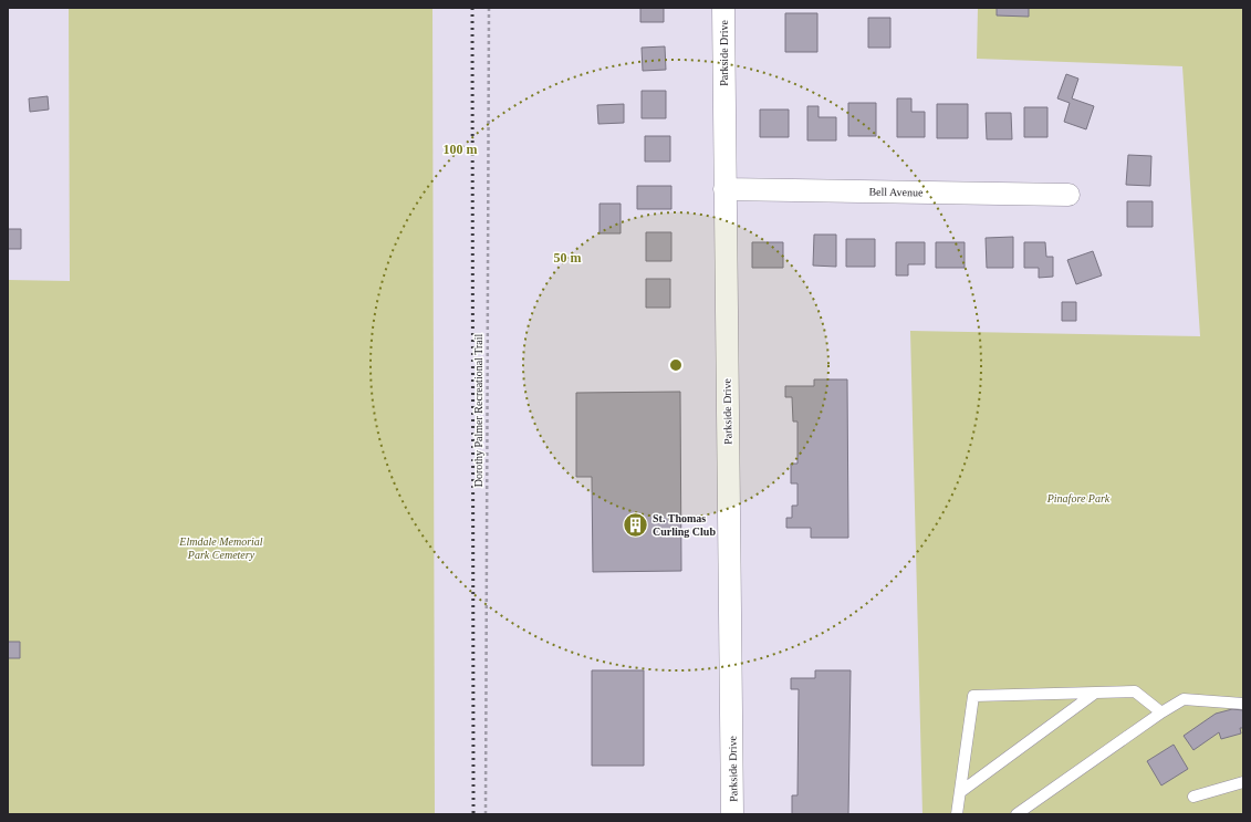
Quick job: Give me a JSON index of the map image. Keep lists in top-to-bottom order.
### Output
{
  "streets": {
    "street": ["Parkside Drive", "Bell Avenue"],
    "path": ["Dorothy Palmer Recreational Trail"]
  },
  "crossings": [
    ["Parkside Drive", "Bell Avenue"]
  ],
  "parks": ["Pinafore Park", "Elmdale Memorial Park Cemetery"],
  "places": {
    "building": ["St. Thomas Curling Club"]
  },
  "rings": ["100 m", "50 m"]
}
